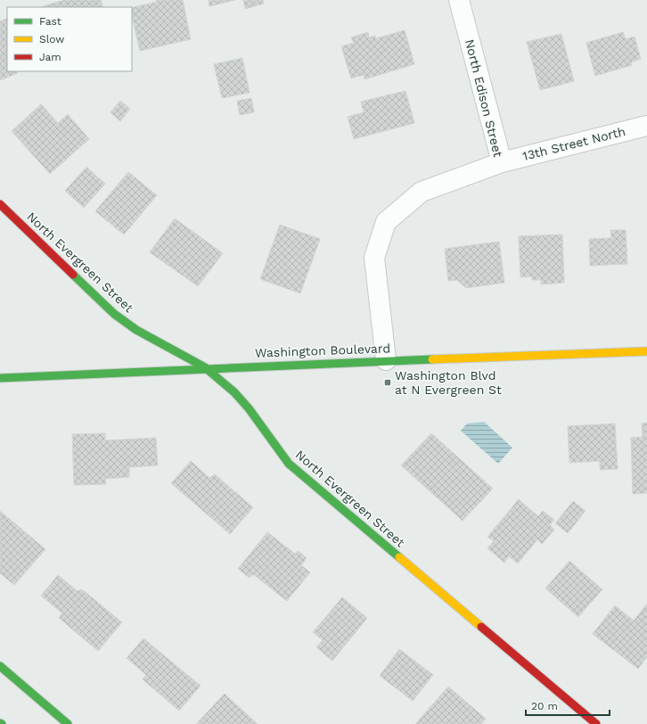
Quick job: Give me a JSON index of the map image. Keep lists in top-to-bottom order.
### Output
{
  "streets": {
    "street": [
      "North Edison Street",
      "13th Street North",
      "North Evergreen Street",
      "Washington Boulevard"
    ]
  },
  "crossings": [
    ["North Edison Street", "13th Street North"],
    ["North Edison Street", "Washington Boulevard"],
    ["North Evergreen Street", "Washington Boulevard"]
  ],
  "places": {
    "transit": ["Washington Blvd at N Evergreen St"]
  },
  "legend": ["Fast", "Slow", "Jam"],
  "scale_bar": "20 m"
}
